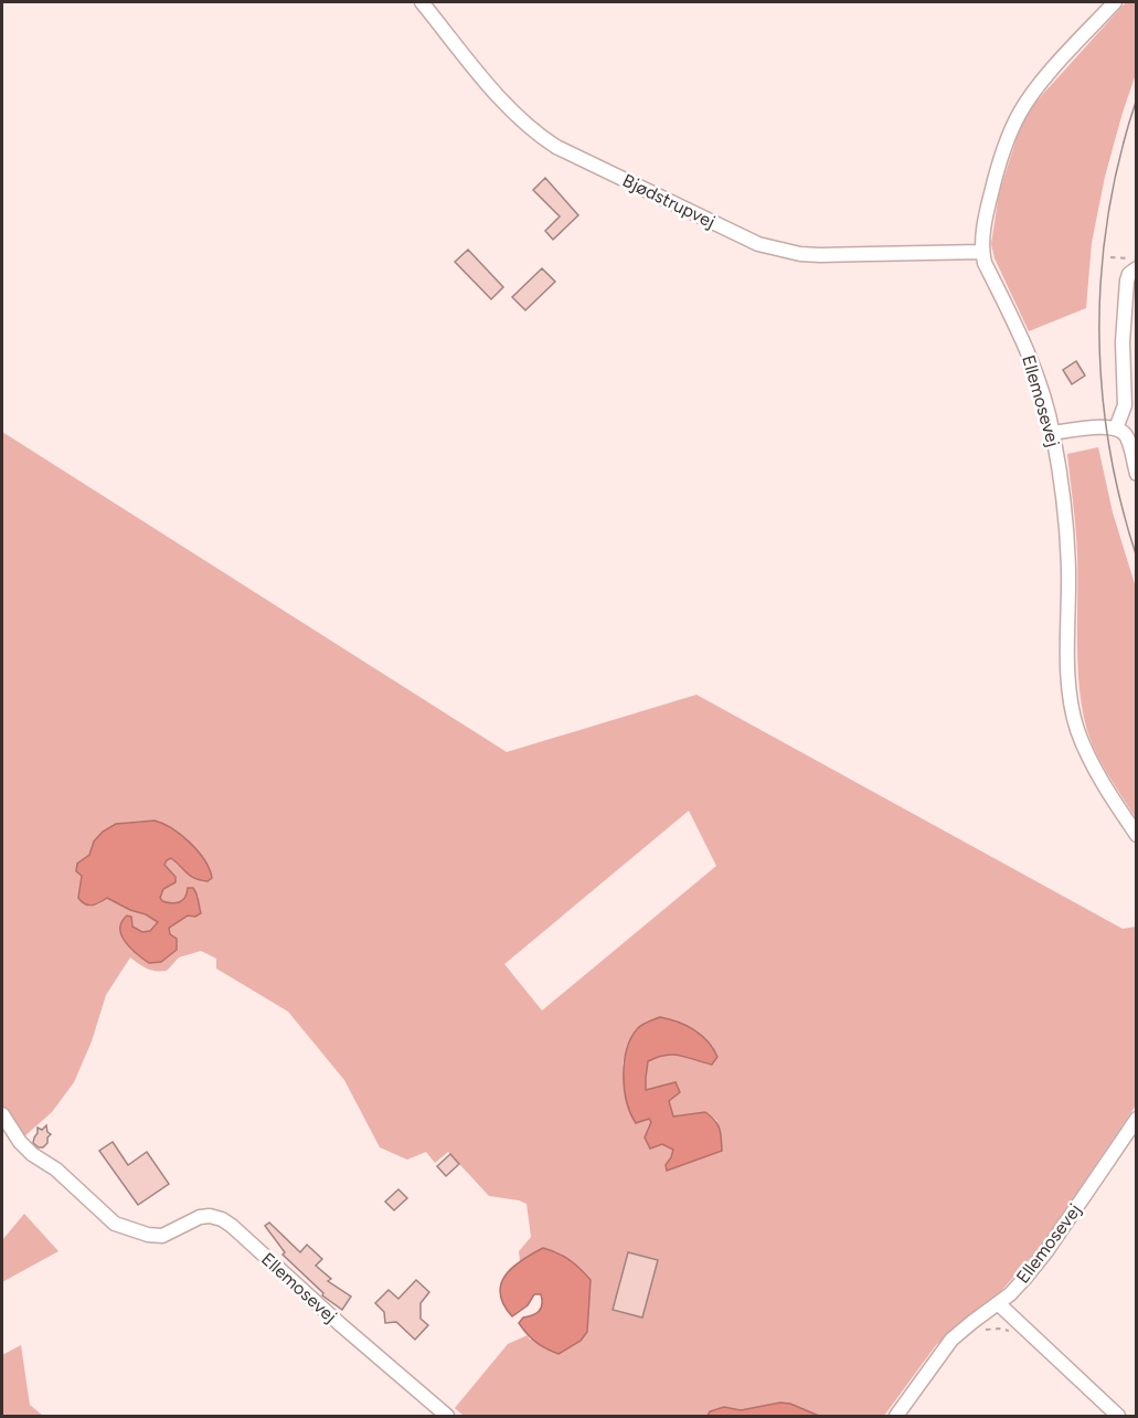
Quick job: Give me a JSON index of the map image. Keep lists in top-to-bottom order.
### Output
{
  "streets": {
    "street": ["Bjødstrupvej", "Ellemosevej"]
  },
  "crossings": [
    ["Bjødstrupvej", "Ellemosevej"]
  ]
}
